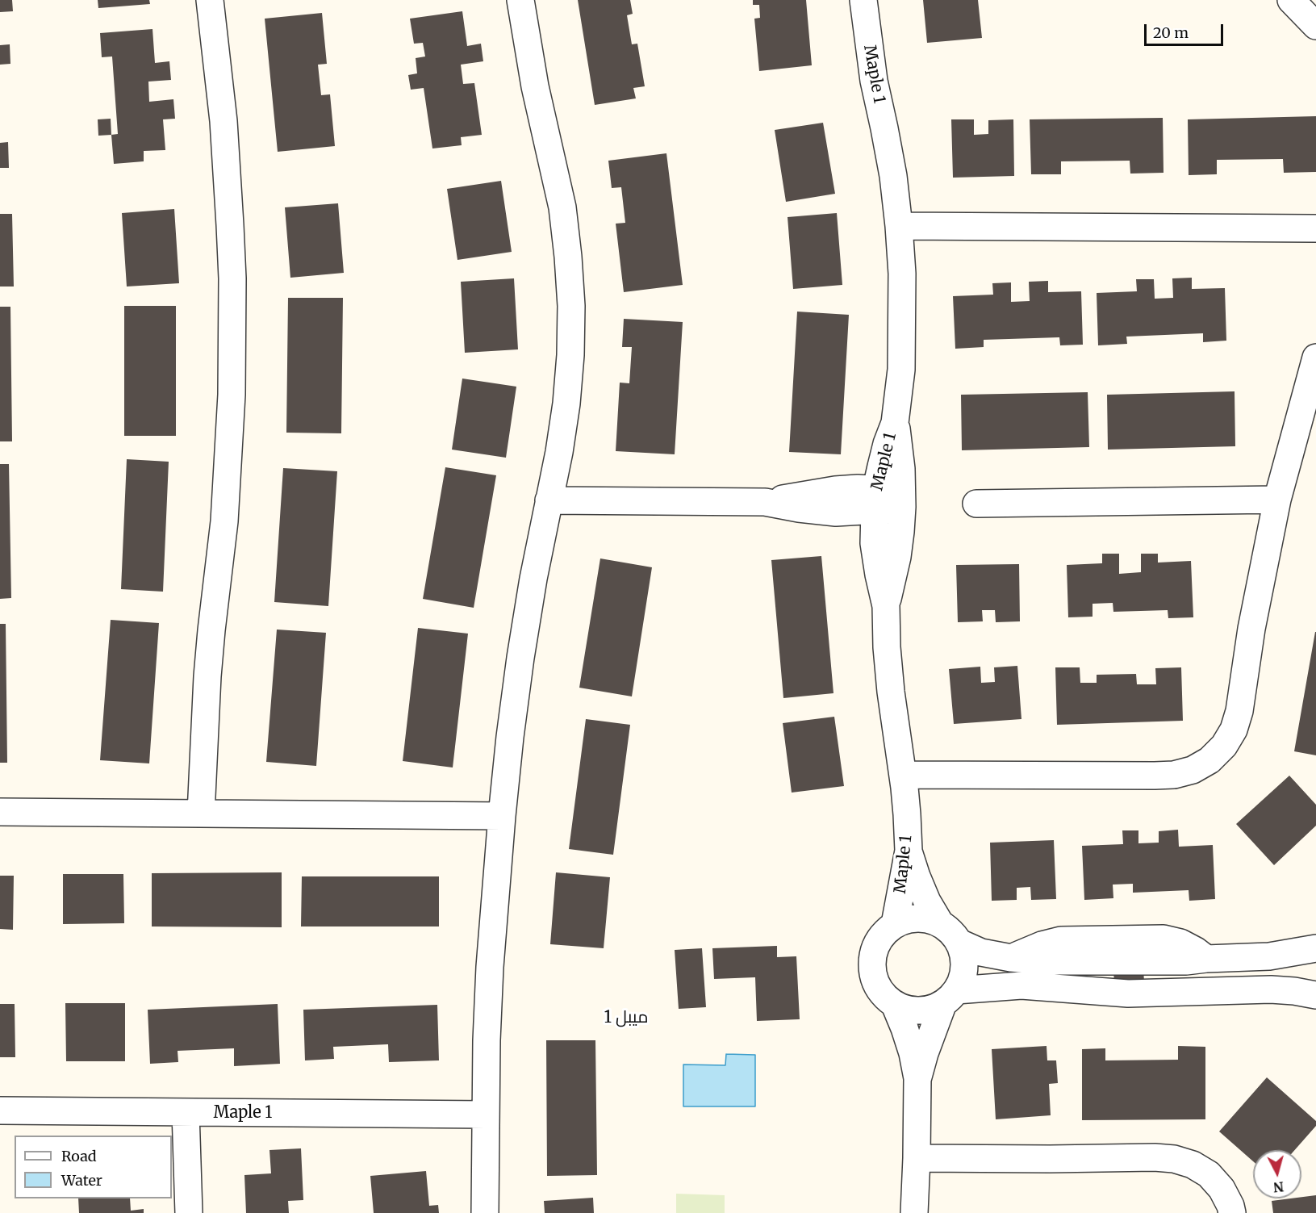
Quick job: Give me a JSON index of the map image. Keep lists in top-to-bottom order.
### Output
{
  "streets": {
    "street": ["Maple 1"]
  },
  "districts": ["ميبل 1"],
  "legend": ["Road", "Water"],
  "scale_bar": "20 m",
  "north": "bottom"
}
